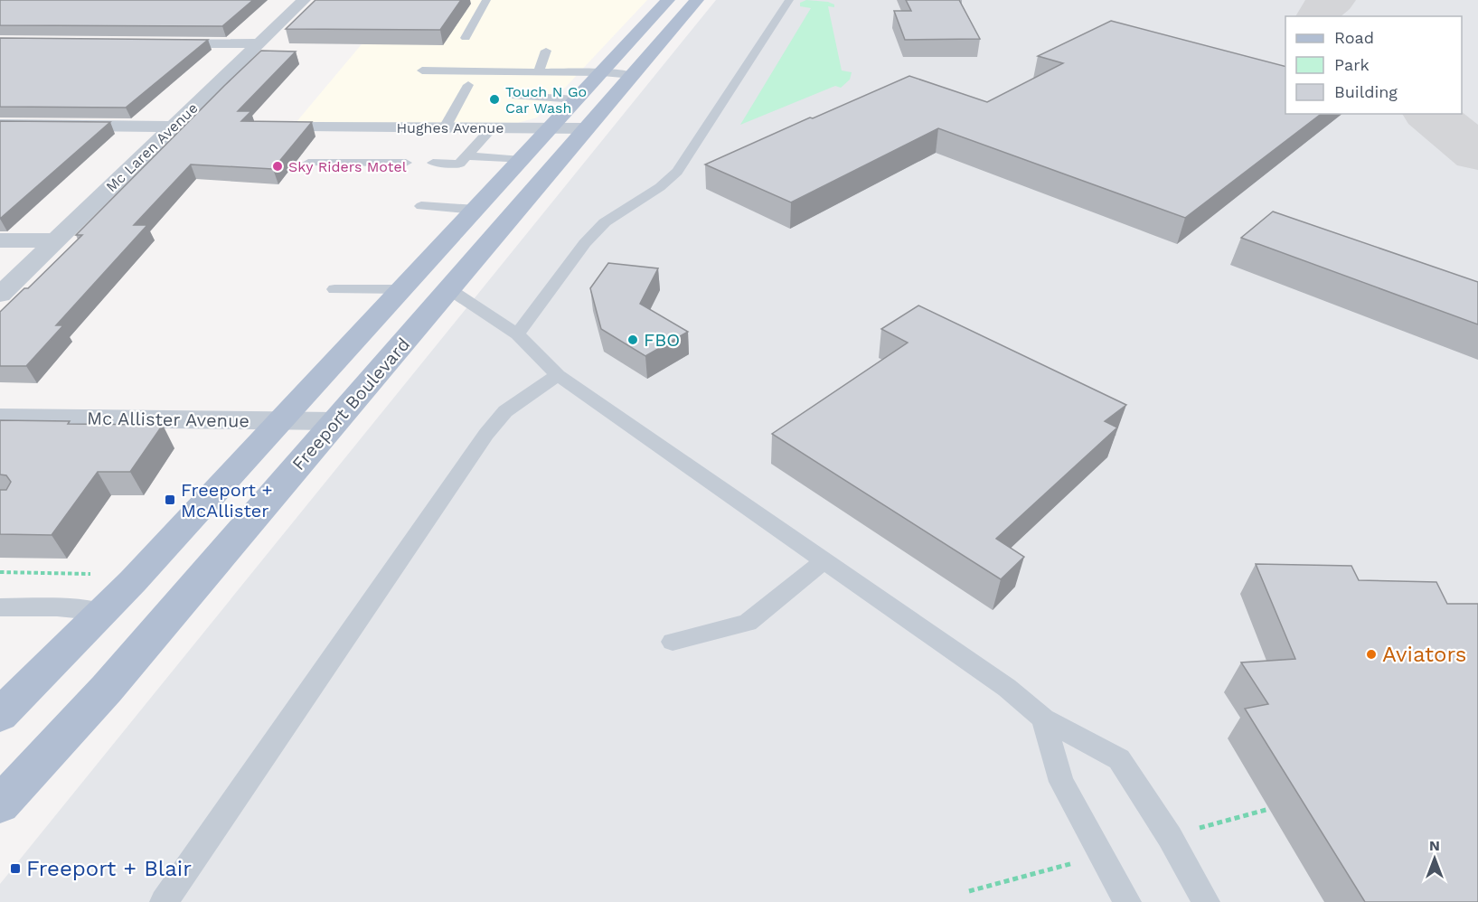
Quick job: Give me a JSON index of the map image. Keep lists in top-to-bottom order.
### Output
{
  "streets": {
    "main road": ["Freeport Boulevard"],
    "street": ["Hughes Avenue", "Mc Laren Avenue", "Mc Allister Avenue"]
  },
  "crossings": [
    ["Hughes Avenue", "Freeport Boulevard"],
    ["Freeport Boulevard", "Mc Allister Avenue"]
  ],
  "places": {
    "other": [
      "Touch N Go Car Wash",
      "Sky Riders Motel",
      "FBO",
      "Aviators"
    ],
    "transit": ["Freeport + McAllister", "Freeport + Blair"]
  },
  "legend": ["Road", "Park", "Building"],
  "north": "top"
}
